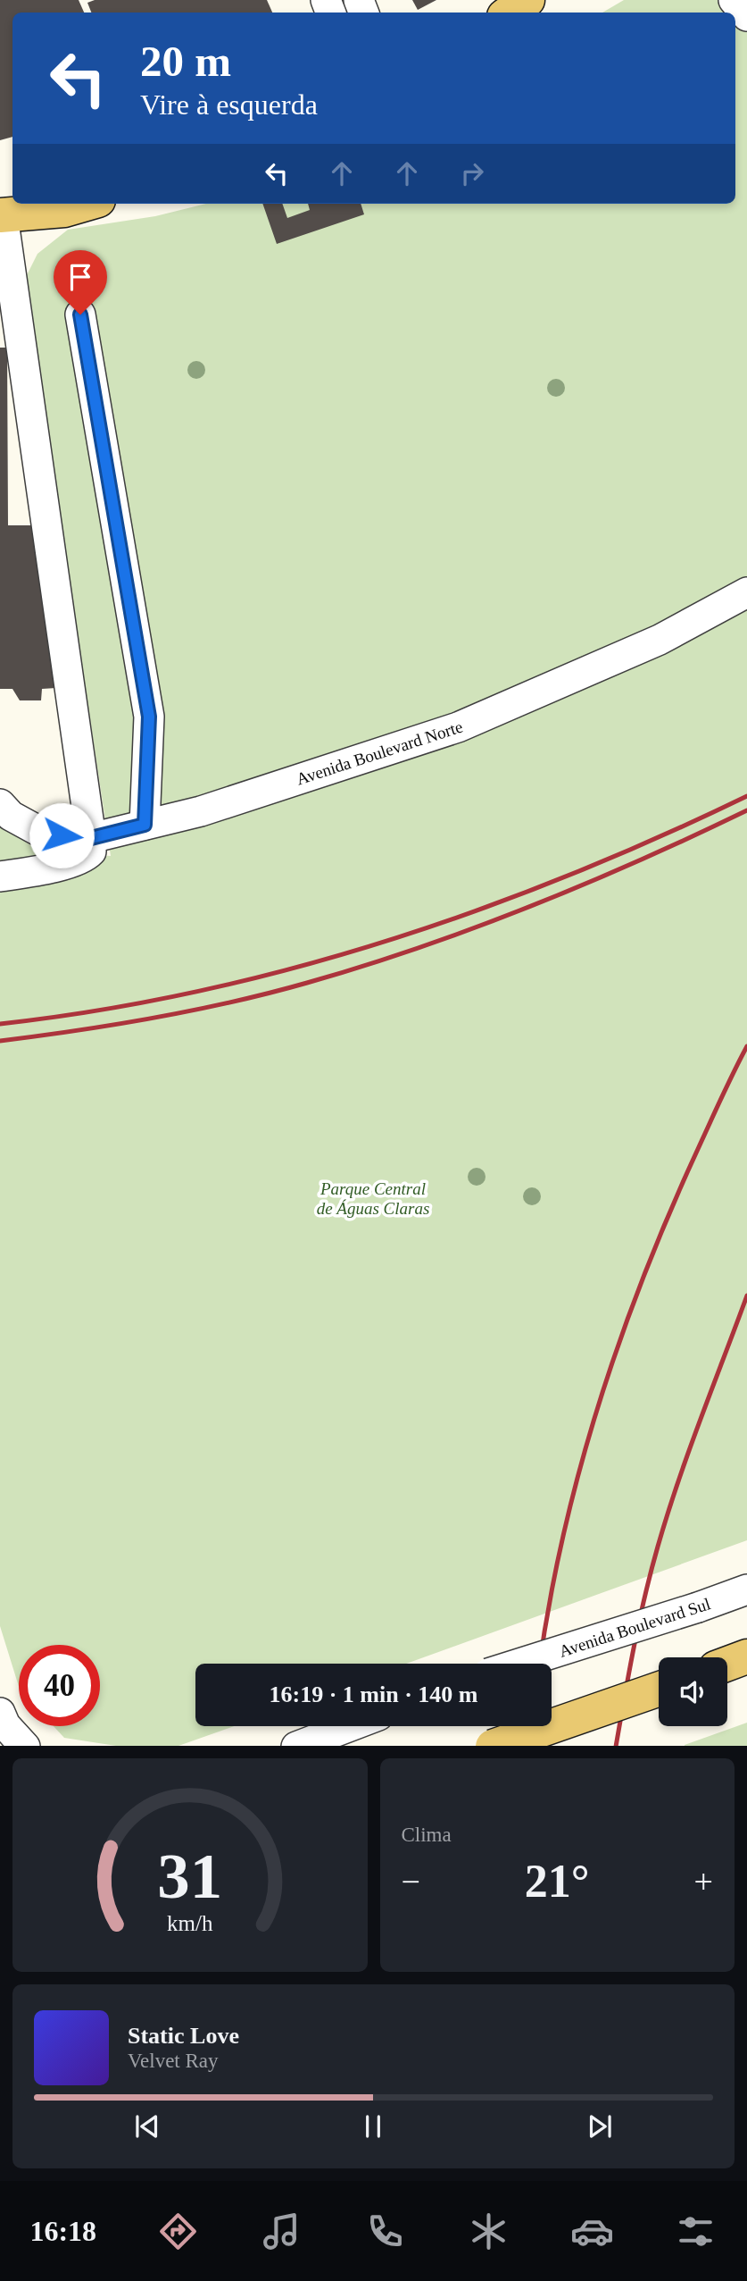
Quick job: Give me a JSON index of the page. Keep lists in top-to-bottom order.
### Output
{
  "streets": {
    "street": ["Avenida Boulevard Norte", "Avenida Boulevard Sul"]
  },
  "parks": ["Parque Central de Águas Claras"],
  "page": {
    "turn": ["20 m", "Vire à esquerda"],
    "limit": "40",
    "trip": "16:19 · 1 min · 140 m",
    "tile": "Clima",
    "heat": ["−", "21°", "+"],
    "song": ["Static Love", "Velvet Ray"],
    "tabs": "16:18",
    "gauge": ["31", "km/h"]
  }
}
